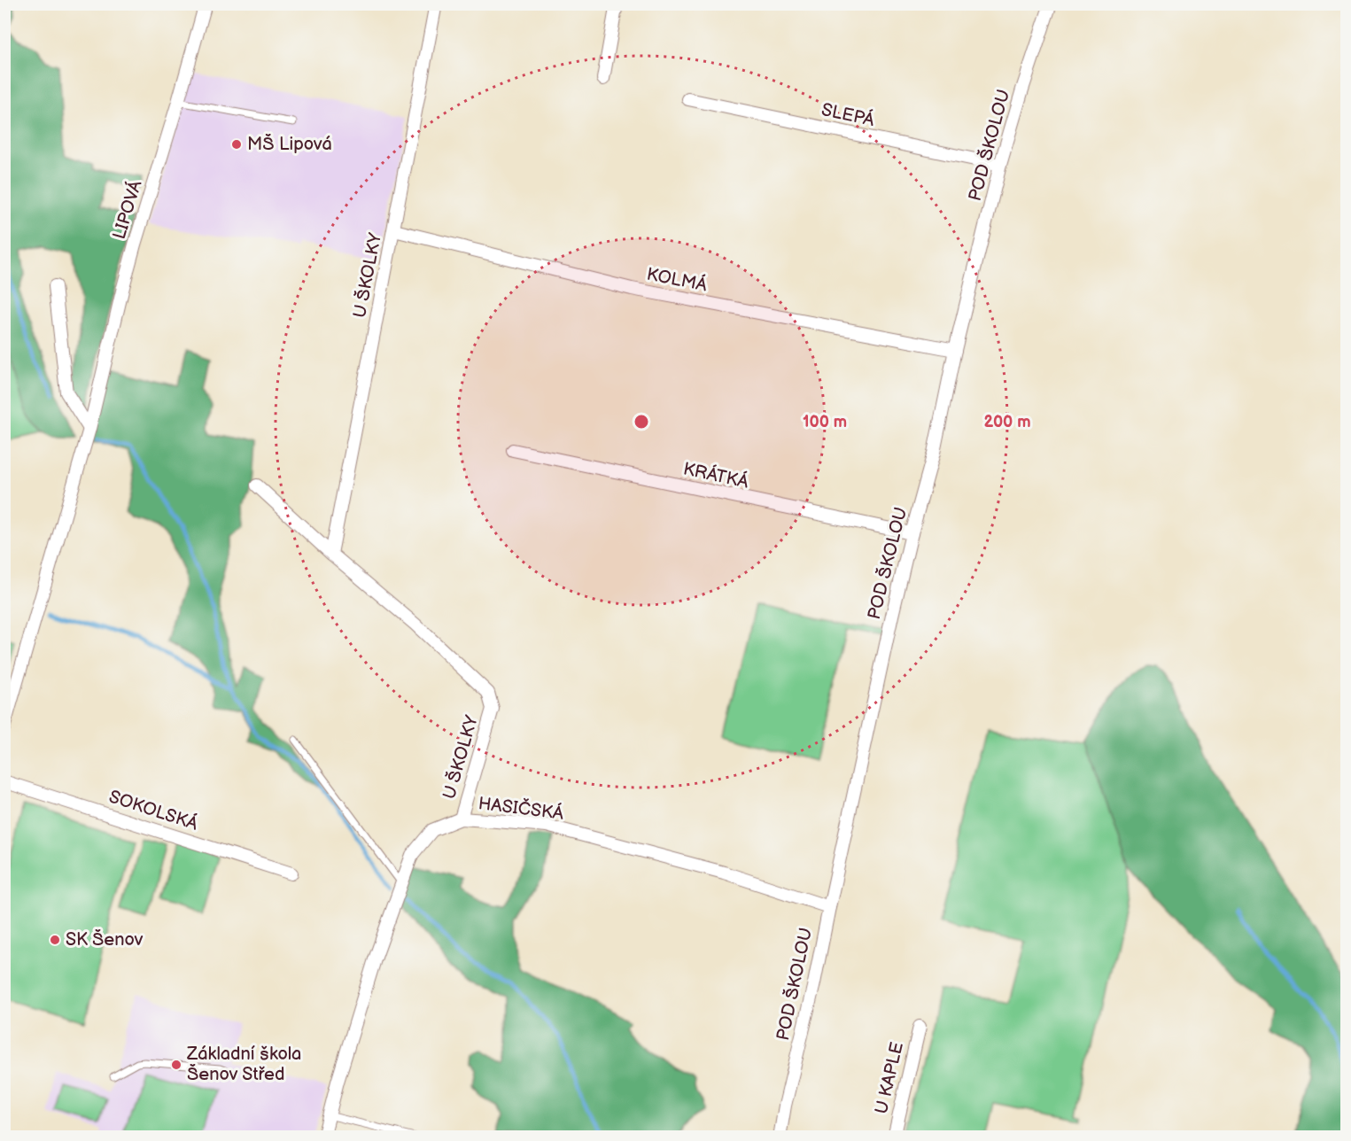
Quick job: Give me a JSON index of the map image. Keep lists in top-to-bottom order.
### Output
{
  "streets": {
    "street": [
      "SLEPÁ",
      "POD ŠKOLOU",
      "LIPOVÁ",
      "U ŠKOLKY",
      "KOLMÁ",
      "KRÁTKÁ",
      "HASIČSKÁ",
      "SOKOLSKÁ",
      "U KAPLE"
    ]
  },
  "crossings": [
    ["SLEPÁ", "POD ŠKOLOU"],
    ["POD ŠKOLOU", "KOLMÁ"],
    ["POD ŠKOLOU", "KRÁTKÁ"],
    ["POD ŠKOLOU", "HASIČSKÁ"],
    ["U ŠKOLKY", "KOLMÁ"],
    ["U ŠKOLKY", "HASIČSKÁ"]
  ],
  "places": ["MŠ Lipová", "SK Šenov", "Základní škola Šenov Střed"],
  "rings": ["100 m", "200 m"]
}
